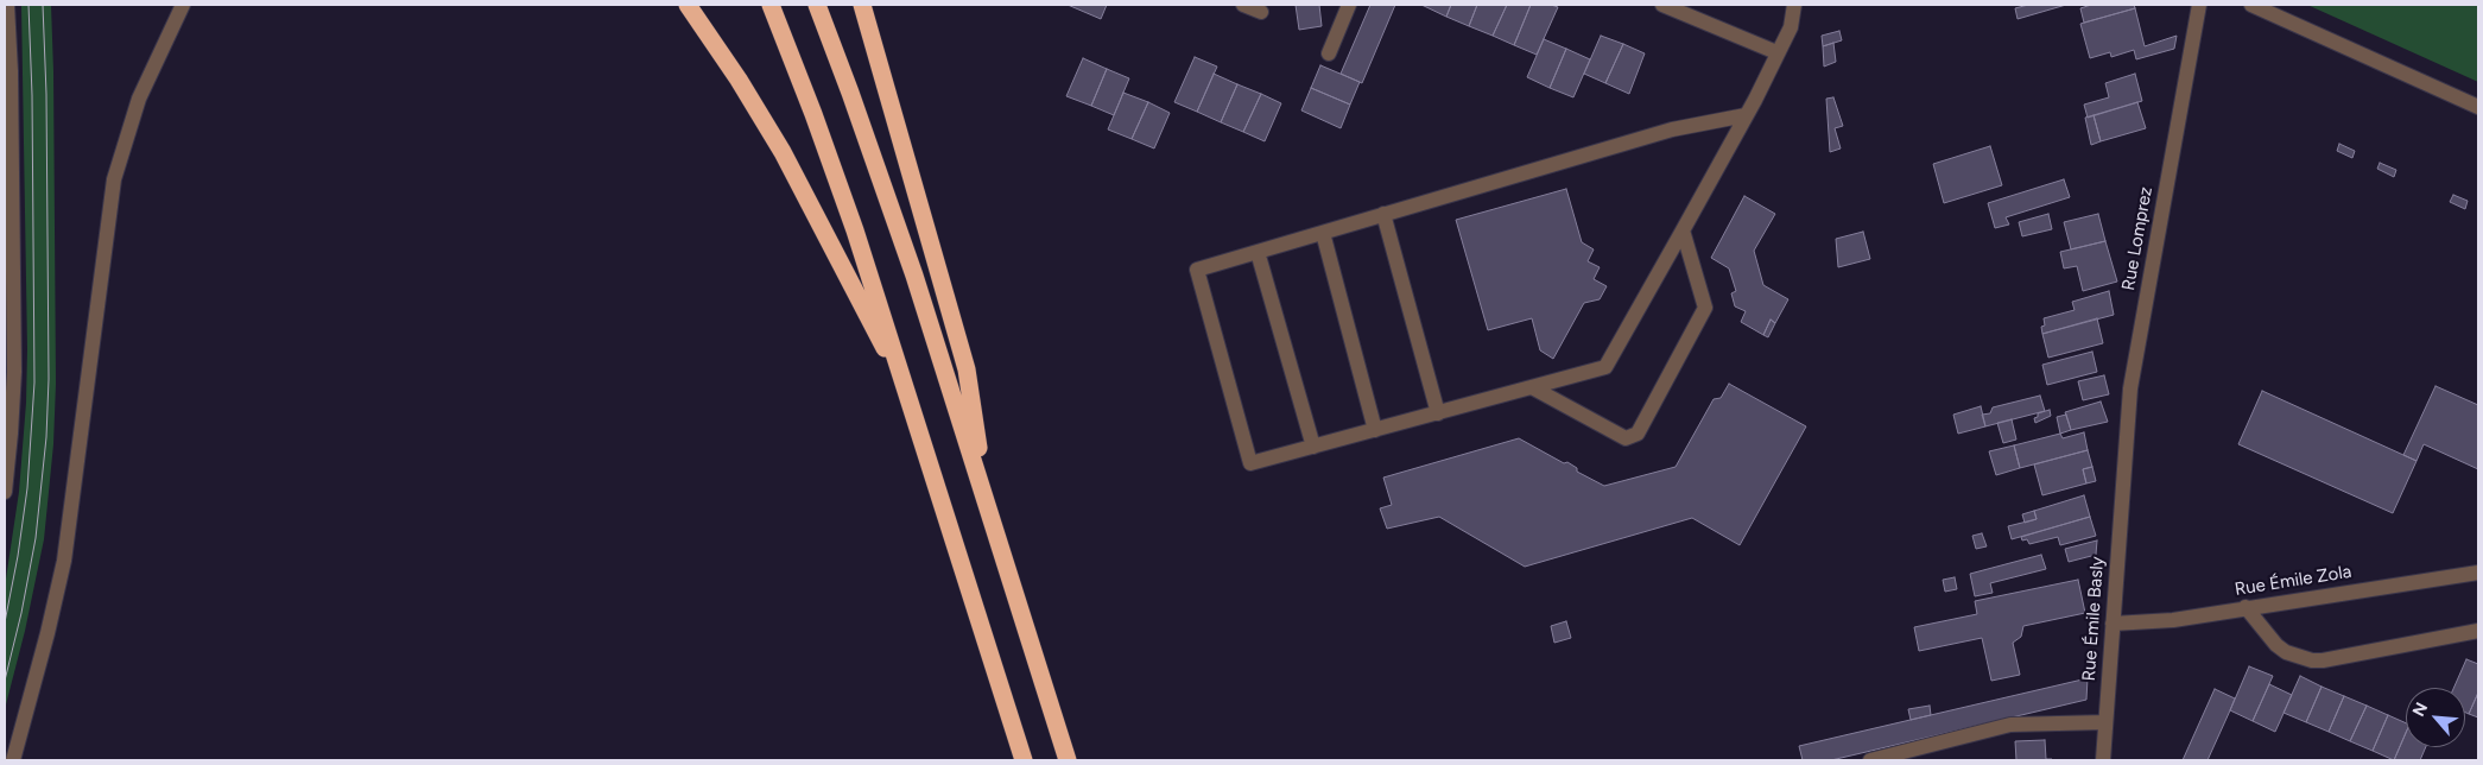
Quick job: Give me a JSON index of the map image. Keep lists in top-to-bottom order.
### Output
{
  "streets": {
    "street": ["Rue Lomprez", "Rue Émile Zola", "Rue Émile Basly"]
  },
  "crossings": [
    ["Rue Lomprez", "Rue Émile Basly"],
    ["Rue Émile Zola", "Rue Émile Basly"]
  ],
  "north": "top left"
}
